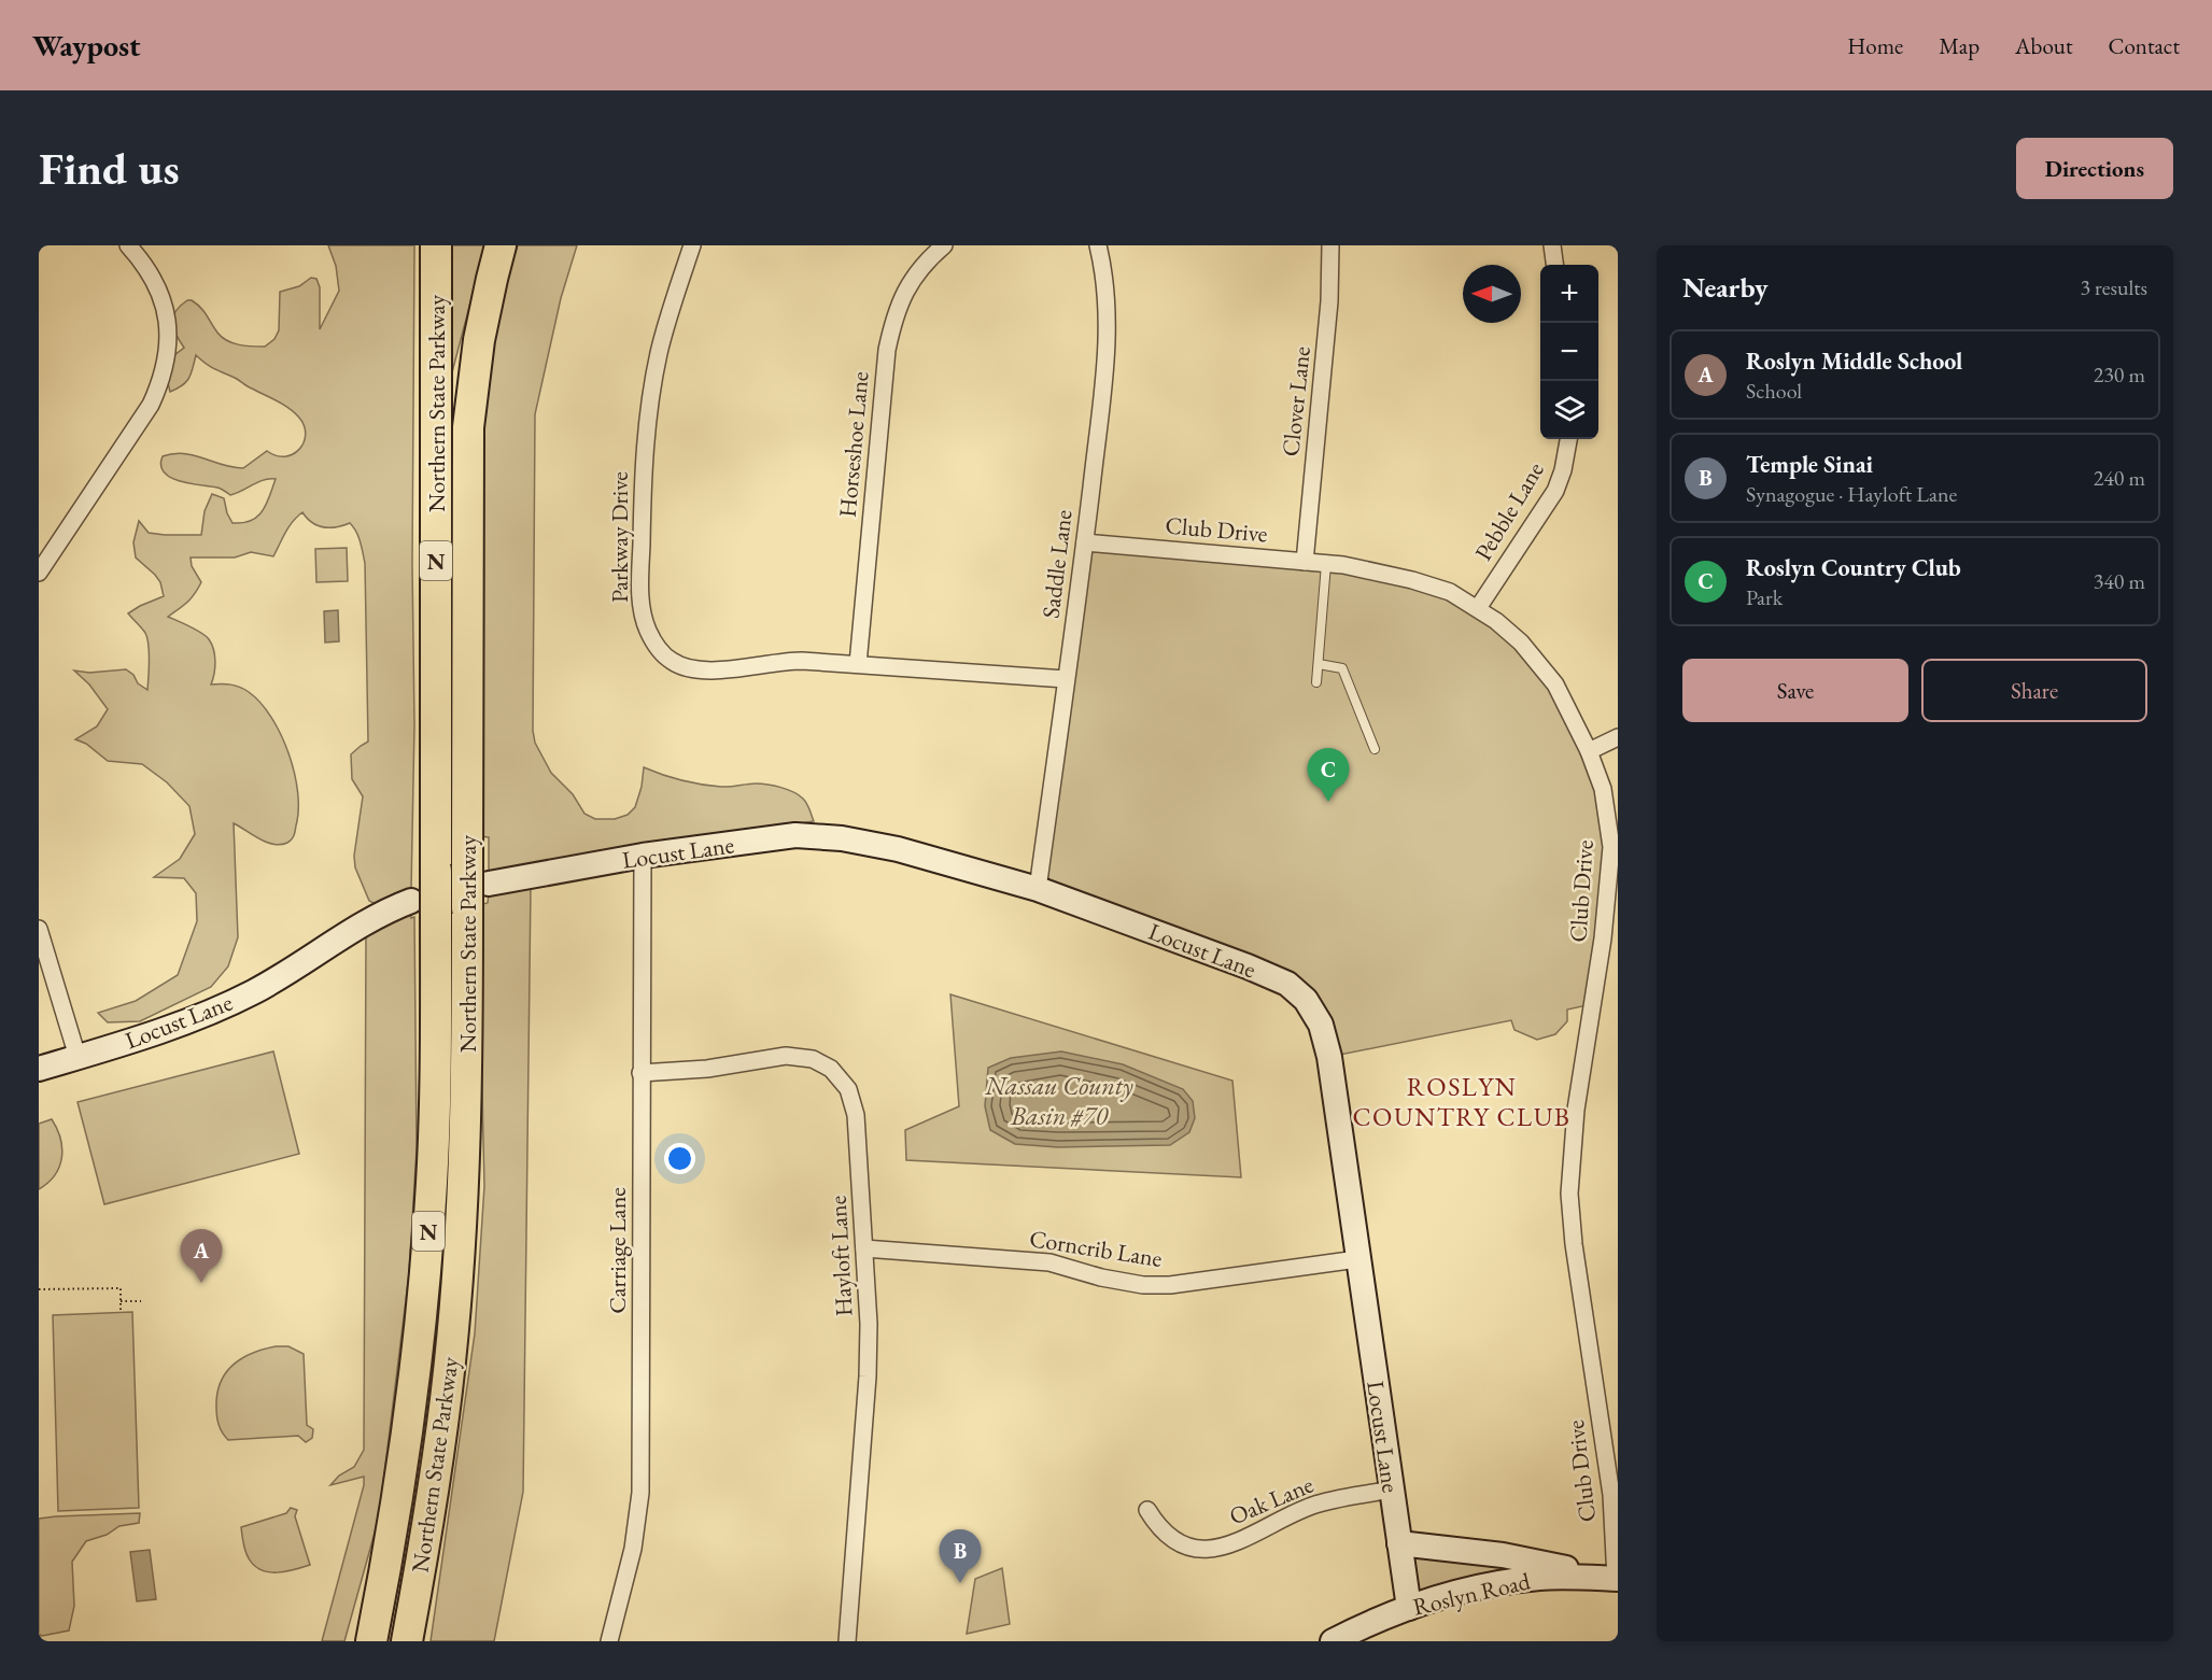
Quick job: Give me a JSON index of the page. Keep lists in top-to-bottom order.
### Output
{
  "streets": {
    "highway": ["Northern State Parkway", "N"],
    "street": [
      "Clover Lane",
      "Horseshoe Lane",
      "Pebble Lane",
      "Club Drive",
      "Parkway Drive",
      "Saddle Lane",
      "Locust Lane",
      "Corncrib Lane",
      "Carriage Lane",
      "Hayloft Lane",
      "Oak Lane",
      "Roslyn Road"
    ]
  },
  "crossings": [
    ["Clover Lane", "Club Drive"],
    ["Northern State Parkway", "Locust Lane"],
    ["Horseshoe Lane", "Parkway Drive"],
    ["Pebble Lane", "Club Drive"],
    ["Club Drive", "Saddle Lane"],
    ["Club Drive", "Roslyn Road"],
    ["Parkway Drive", "Saddle Lane"],
    ["Saddle Lane", "Locust Lane"],
    ["Locust Lane", "Corncrib Lane"],
    ["Locust Lane", "Carriage Lane"],
    ["Locust Lane", "Oak Lane"],
    ["Locust Lane", "Roslyn Road"],
    ["Corncrib Lane", "Hayloft Lane"],
    ["Carriage Lane", "Hayloft Lane"]
  ],
  "districts": ["ROSLYN COUNTRY CLUB"],
  "water": ["Nassau County Basin #70"],
  "north": "left",
  "page": {
    "header": "Waypost",
    "nav": [
      "Home",
      "Map",
      "About",
      "Contact"
    ],
    "buttons": [
      "Directions",
      ["Save", "Share"]
    ],
    "title": "Find us",
    "heading": ["Nearby", "3 results"],
    "map_buttons": ["+", "−"],
    "list": [
      {
        "mark": "A",
        "name": "Roslyn Middle School",
        "note": "School",
        "value": "230 m"
      },
      {
        "mark": "B",
        "name": "Temple Sinai",
        "note": "Synagogue · Hayloft Lane",
        "value": "240 m"
      },
      {
        "mark": "C",
        "name": "Roslyn Country Club",
        "note": "Park",
        "value": "340 m"
      }
    ],
    "pins": ["C", "A", "B"]
  }
}
